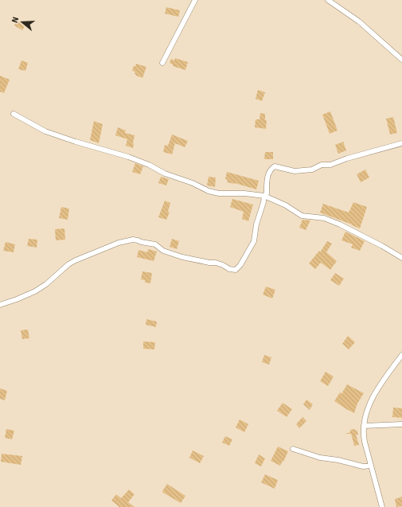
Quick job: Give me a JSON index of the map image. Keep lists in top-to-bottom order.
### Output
{
  "north": "left"
}
